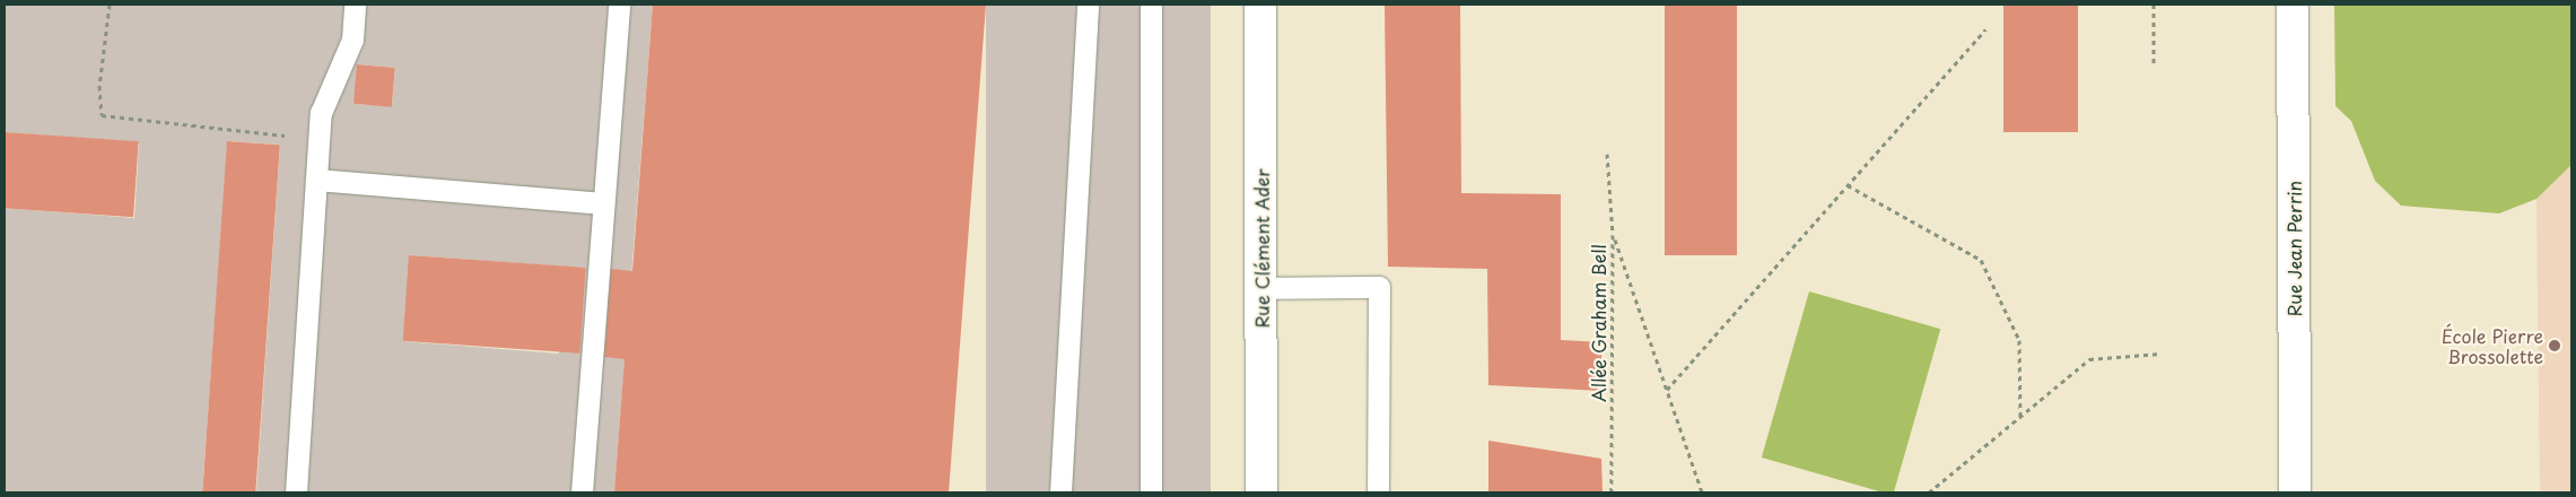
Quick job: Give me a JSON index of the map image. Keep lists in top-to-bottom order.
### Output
{
  "streets": {
    "street": ["Rue Clément Ader", "Rue Jean Perrin"],
    "path": ["Allée Graham Bell"]
  },
  "places": ["École Pierre Brossolette"]
}
